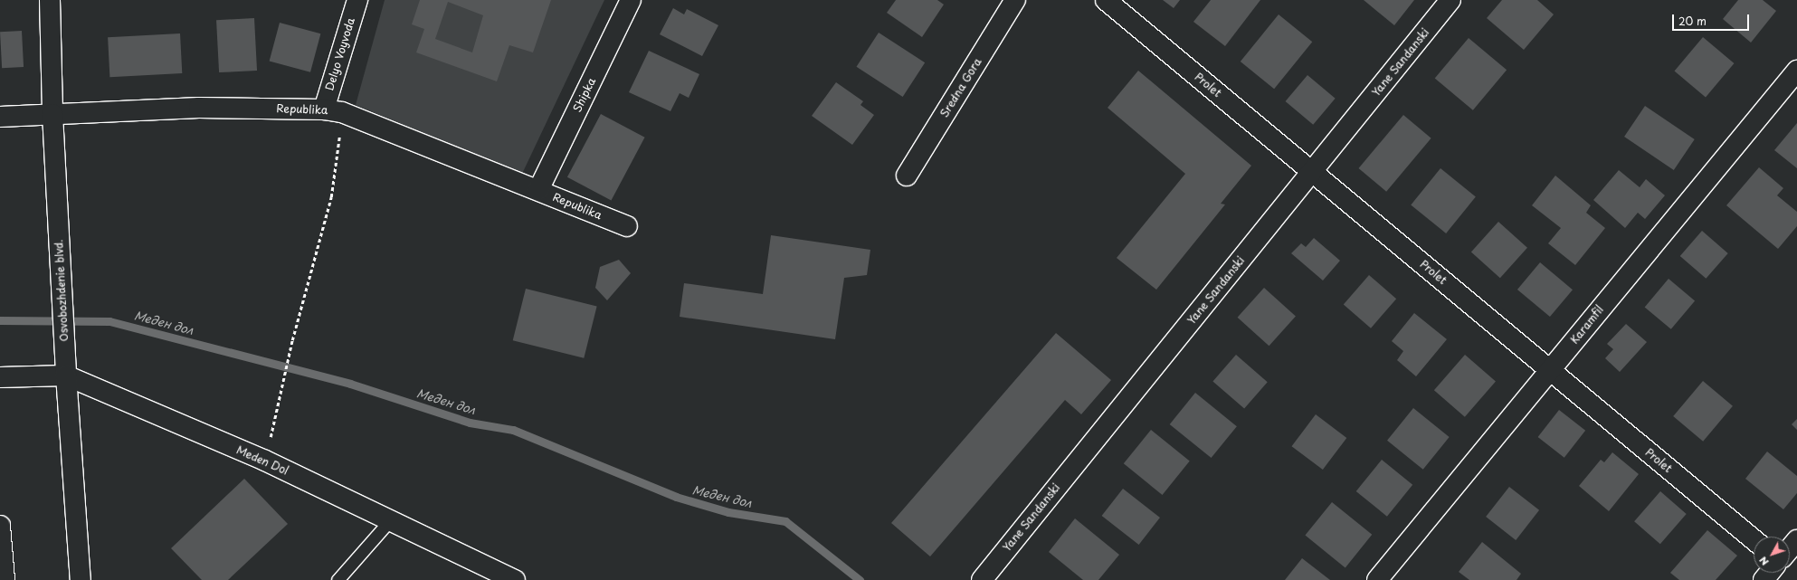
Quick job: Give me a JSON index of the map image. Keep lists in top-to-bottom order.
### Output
{
  "streets": {
    "street": [
      "Delyo Voyvoda",
      "Yane Sandanski",
      "Prolet",
      "Sredna Gora",
      "Shipka",
      "Republika",
      "Osvobozhdenie blvd.",
      "Karamfil",
      "Meden Dol"
    ]
  },
  "crossings": [
    ["Delyo Voyvoda", "Republika"],
    ["Yane Sandanski", "Prolet"],
    ["Prolet", "Karamfil"],
    ["Shipka", "Republika"],
    ["Republika", "Osvobozhdenie blvd."],
    ["Osvobozhdenie blvd.", "Meden Dol"]
  ],
  "water": ["Меден дол"],
  "scale_bar": "20 m",
  "north": "bottom left"
}
